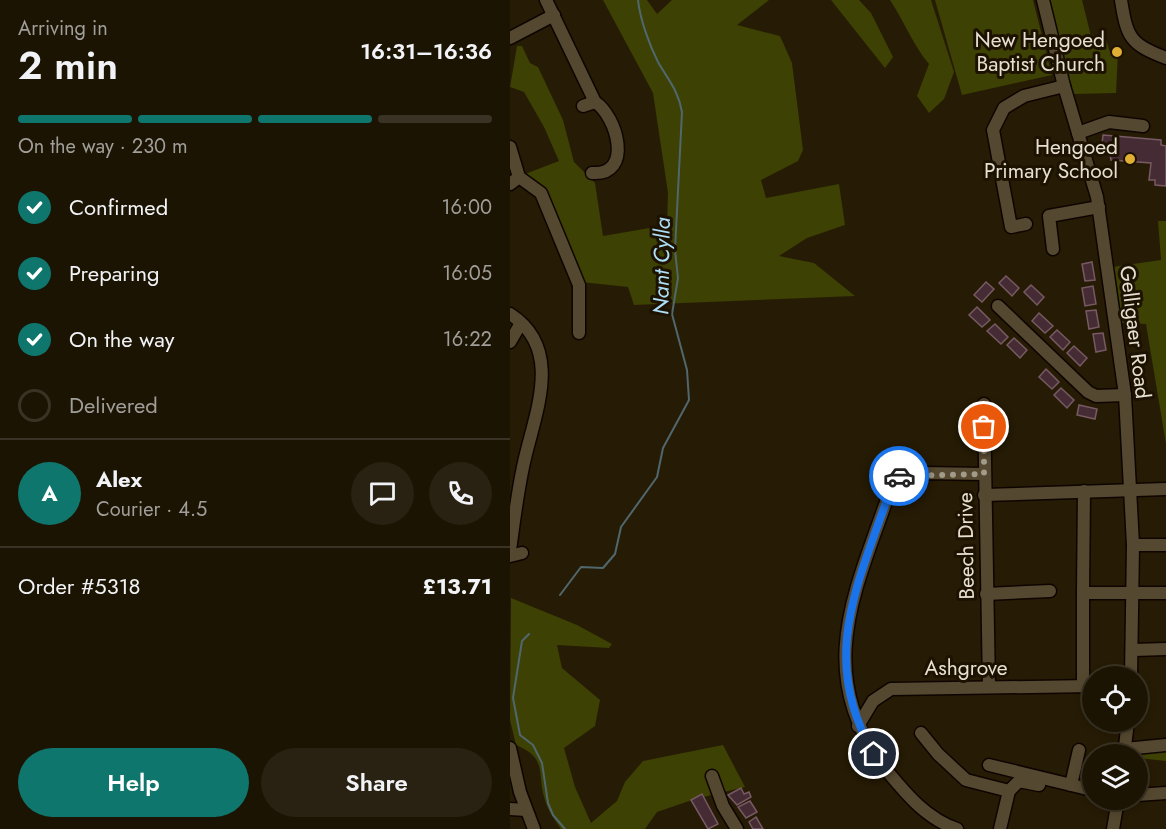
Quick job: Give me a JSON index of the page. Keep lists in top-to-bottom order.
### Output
{
  "streets": {
    "street": ["Gelligaer Road", "Beech Drive", "Ashgrove"]
  },
  "crossings": [
    ["Beech Drive", "Ashgrove"]
  ],
  "water": ["Nant Cylla"],
  "places": ["New Hengoed Baptist Church", "Hengoed Primary School"],
  "page": {
    "heading": ["2 min", "Arriving in", "16:31–16:36"],
    "panel": [
      "Alex",
      "Courier · 4.5",
      "Order #5318",
      "£13.71"
    ],
    "bar": "On the way · 230 m",
    "list": [
      ["Confirmed", "16:00"],
      ["Preparing", "16:05"],
      ["On the way", "16:22"],
      "Delivered"
    ],
    "round": "A",
    "buttons": ["Help", "Share"]
  }
}
